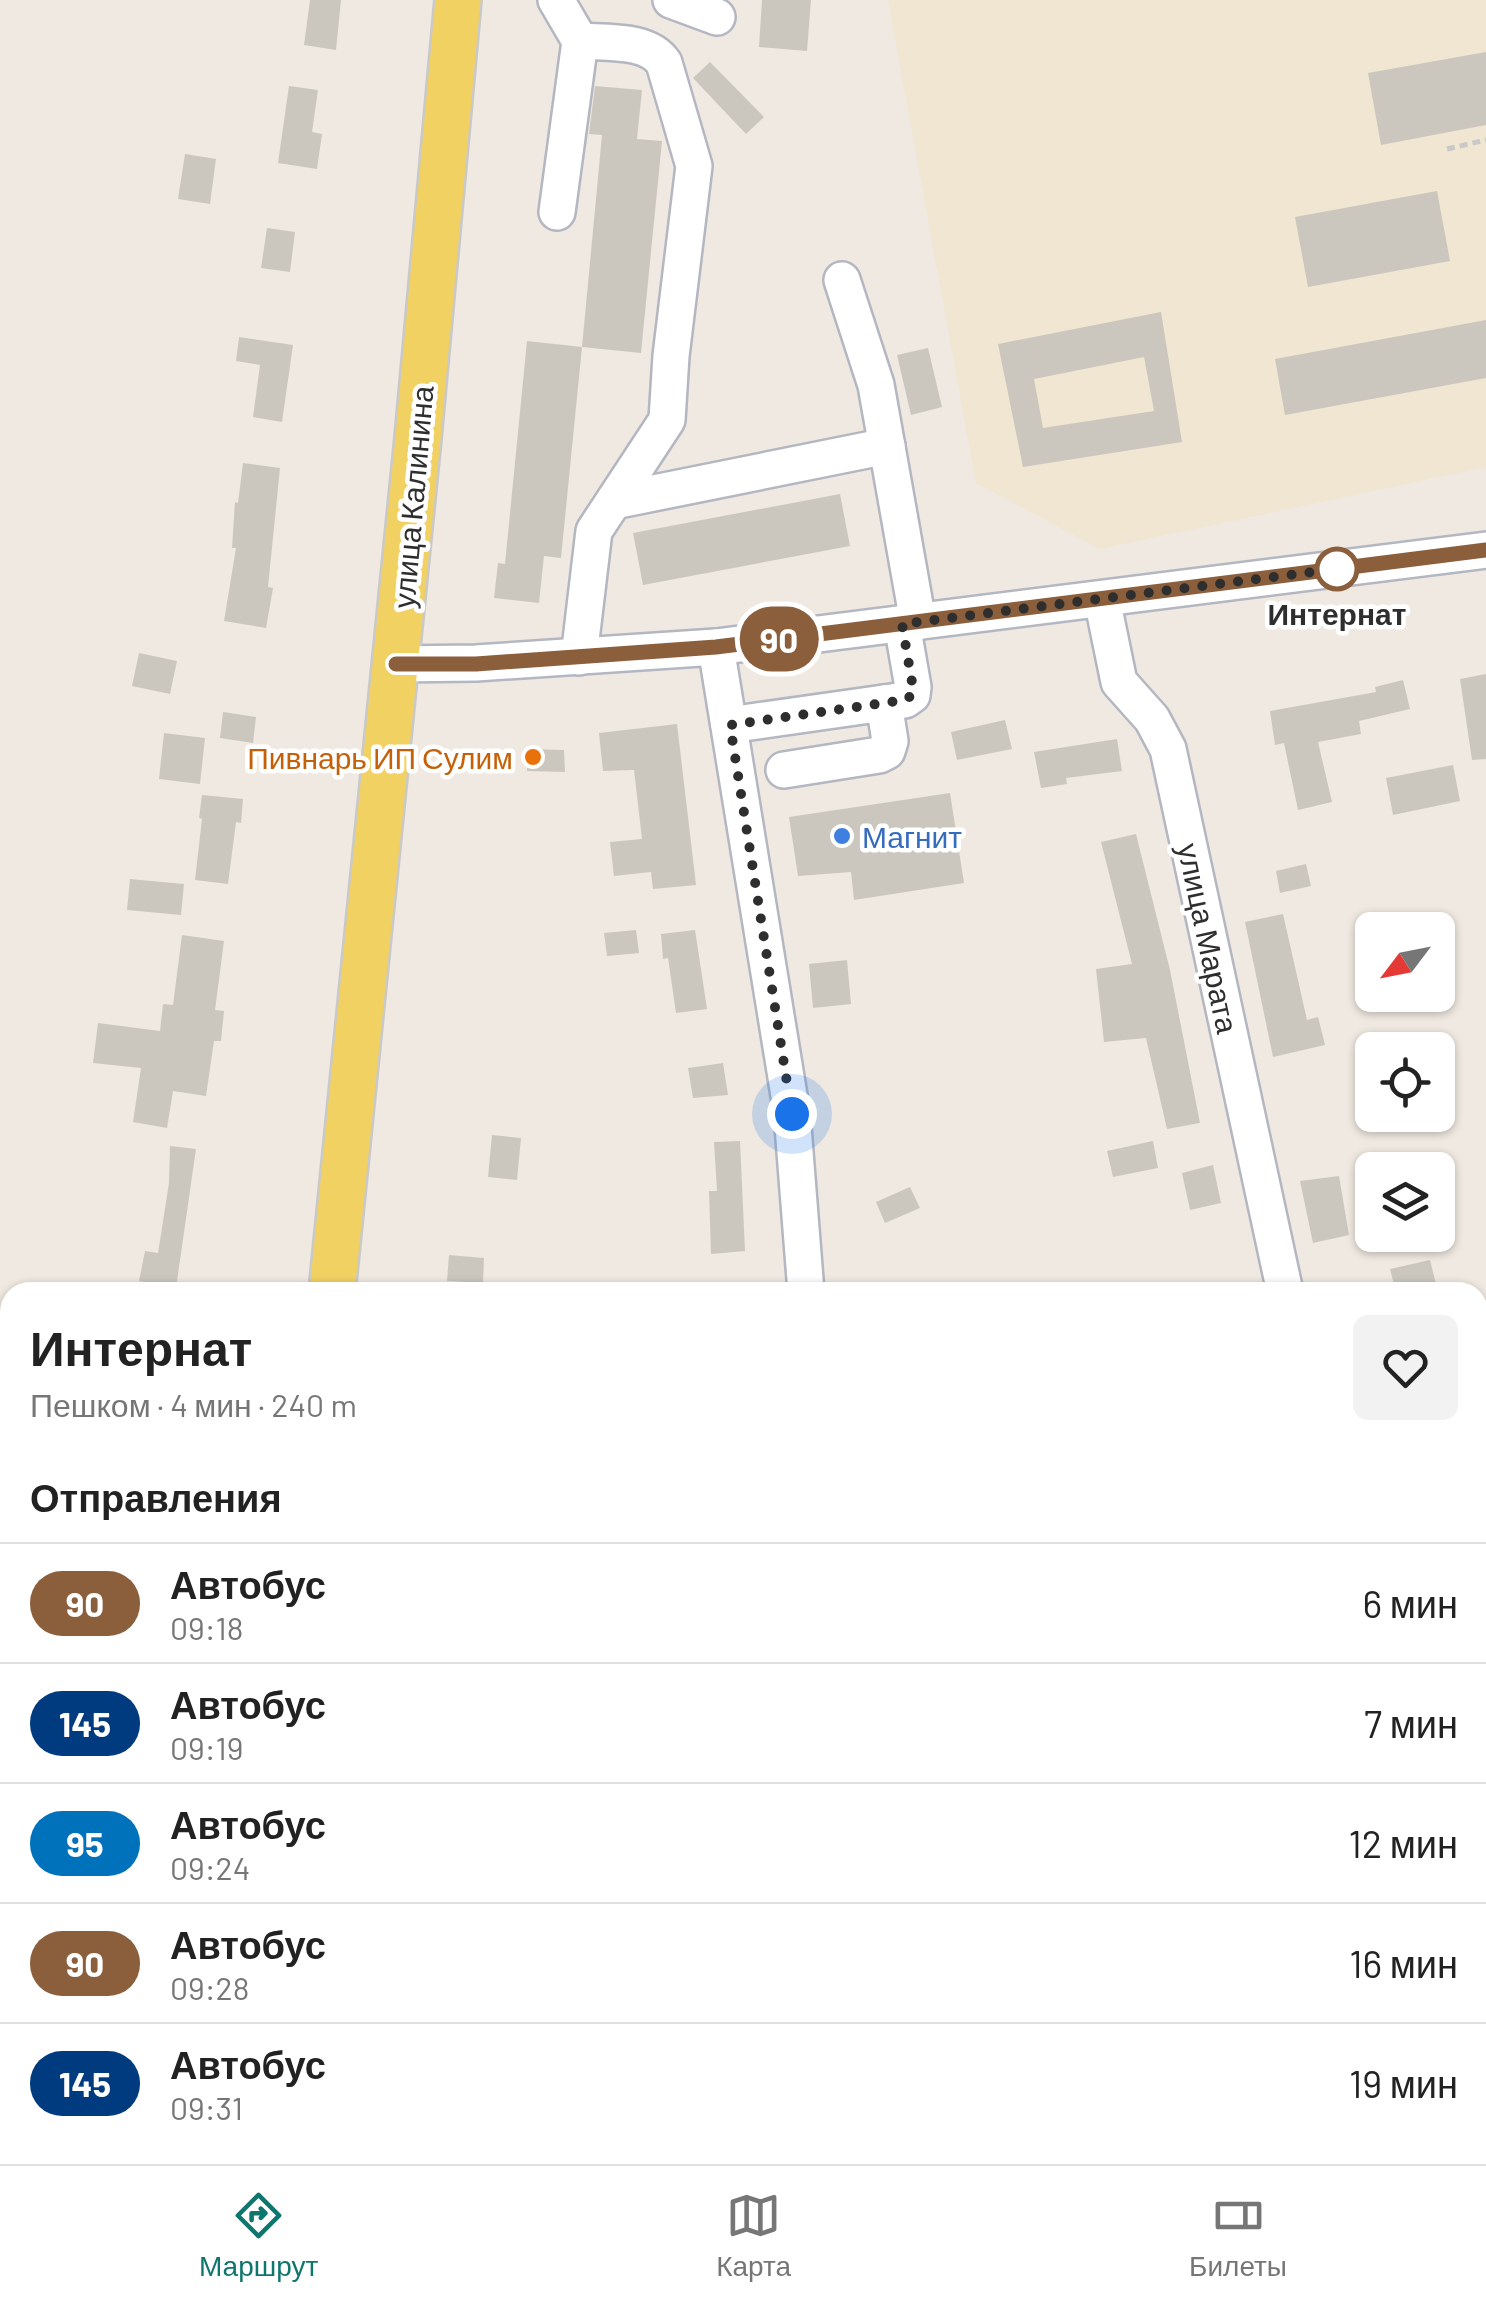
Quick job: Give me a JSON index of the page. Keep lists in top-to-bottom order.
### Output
{
  "streets": {
    "main road": ["улица Калинина"],
    "street": ["улица Марата"]
  },
  "places": ["Интернат", "Пивнарь ИП Сулим", "Магнит"],
  "lines": ["bus line 90"],
  "north": "bottom left",
  "page": {
    "on_map": "90",
    "heading": [
      ["Интернат", "Пешком · 4 мин · 240 m"],
      "Отправления"
    ],
    "list": [
      {
        "mark": "90",
        "name": "Автобус",
        "note": "09:18",
        "value": "6 мин"
      },
      {
        "mark": "145",
        "name": "Автобус",
        "note": "09:19",
        "value": "7 мин"
      },
      {
        "mark": "95",
        "name": "Автобус",
        "note": "09:24",
        "value": "12 мин"
      },
      {
        "mark": "90",
        "name": "Автобус",
        "note": "09:28",
        "value": "16 мин"
      },
      {
        "mark": "145",
        "name": "Автобус",
        "note": "09:31",
        "value": "19 мин"
      }
    ],
    "tabs": ["Маршрут", "Карта", "Билеты"]
  }
}
